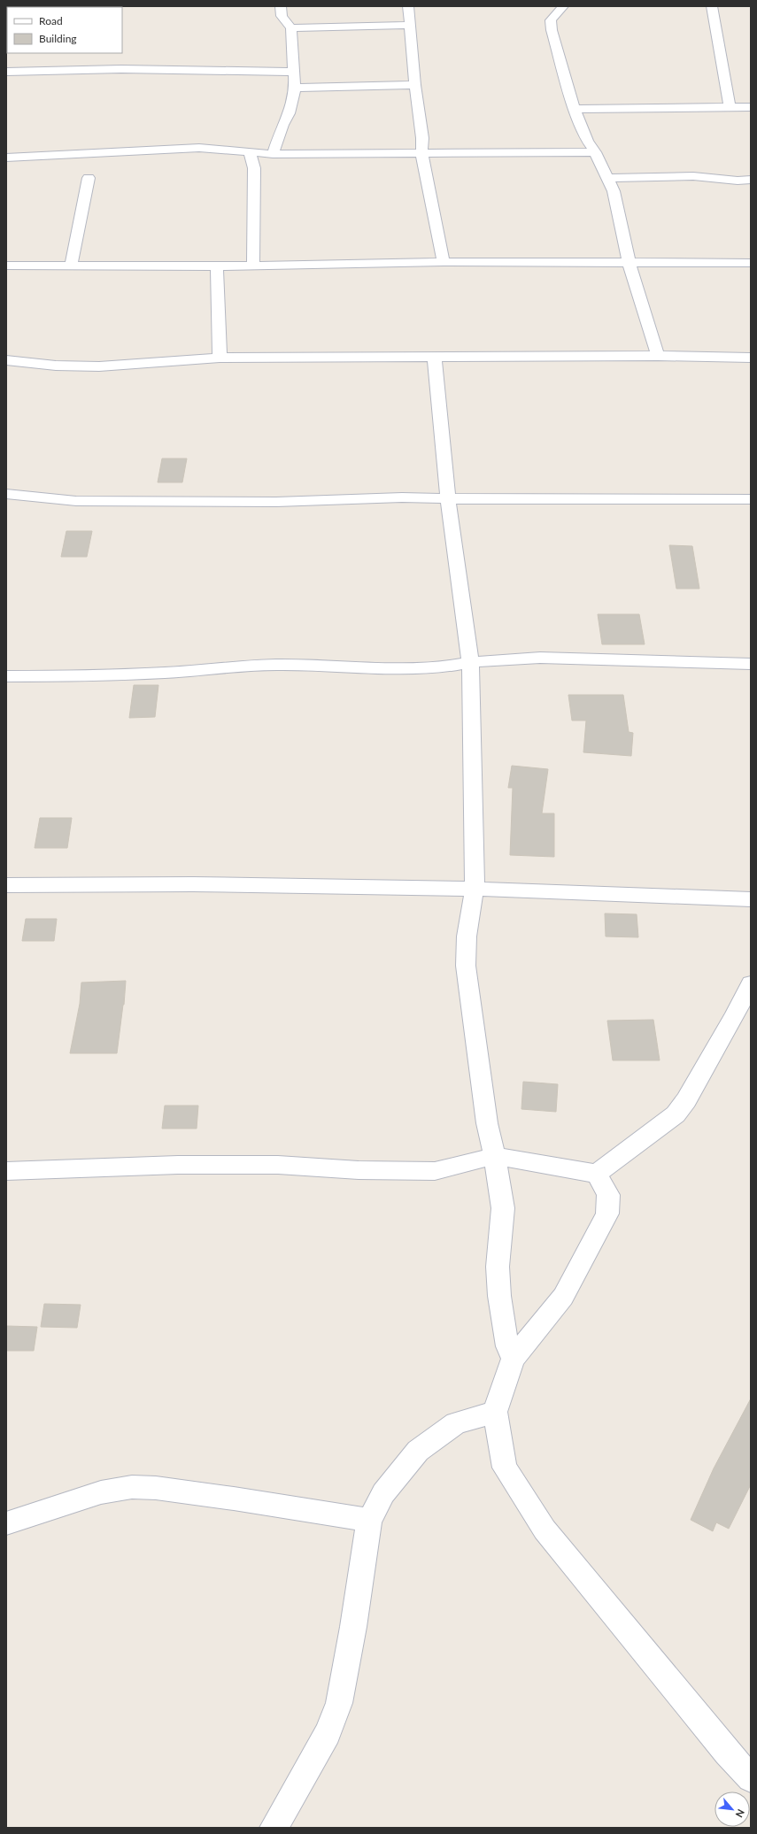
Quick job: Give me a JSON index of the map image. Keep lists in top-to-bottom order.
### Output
{
  "legend": ["Road", "Building"],
  "north": "bottom right"
}
